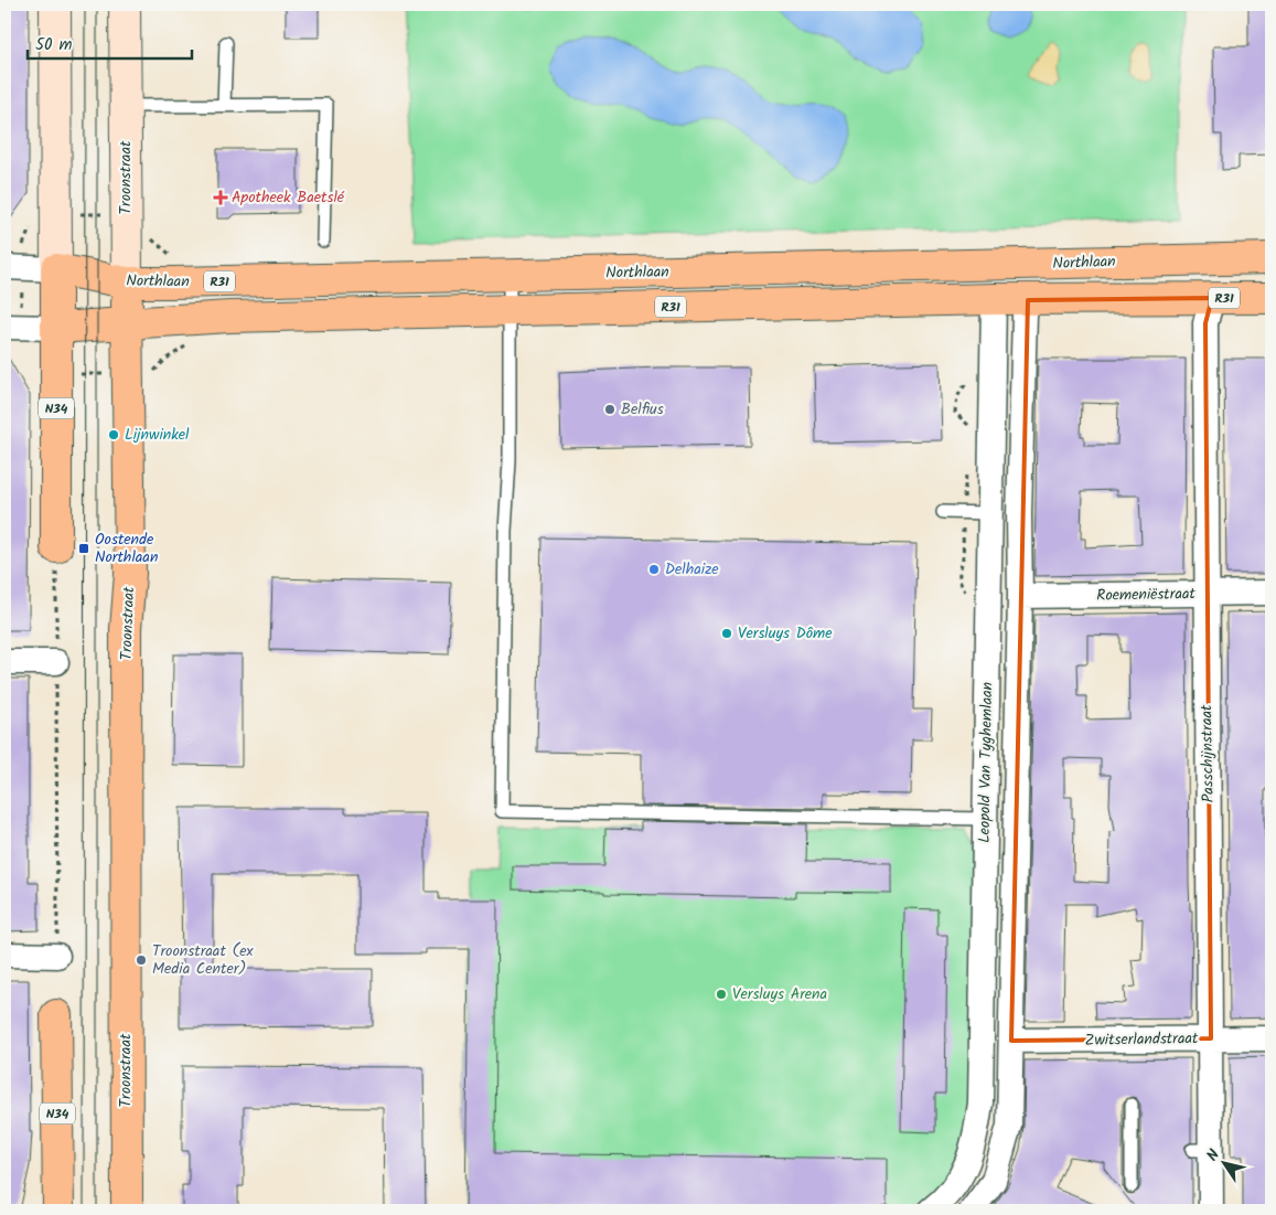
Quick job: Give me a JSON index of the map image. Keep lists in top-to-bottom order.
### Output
{
  "streets": {
    "main road": [
      "Troonstraat",
      "Northlaan",
      "R31",
      "N34"
    ],
    "street": [
      "Roemeniëstraat",
      "Passchijnstraat",
      "Leopold Van Tyghemlaan",
      "Zwitserlandstraat"
    ]
  },
  "crossings": [
    ["Troonstraat", "Northlaan"],
    ["Troonstraat", "R31"],
    ["Northlaan", "N34"],
    ["R31", "N34"],
    ["R31", "Passchijnstraat"],
    ["R31", "Leopold Van Tyghemlaan"],
    ["Roemeniëstraat", "Passchijnstraat"],
    ["Roemeniëstraat", "Leopold Van Tyghemlaan"],
    ["Passchijnstraat", "Zwitserlandstraat"],
    ["Leopold Van Tyghemlaan", "Zwitserlandstraat"]
  ],
  "places": {
    "health": ["Apotheek Baetslé"],
    "other": [
      "Belfius",
      "Lijnwinkel",
      "Delhaize",
      "Versluys Dôme",
      "Troonstraat (ex Media Center)",
      "Versluys Arena"
    ],
    "transit": ["Oostende Northlaan"]
  },
  "scale_bar": "50 m",
  "north": "top left"
}
